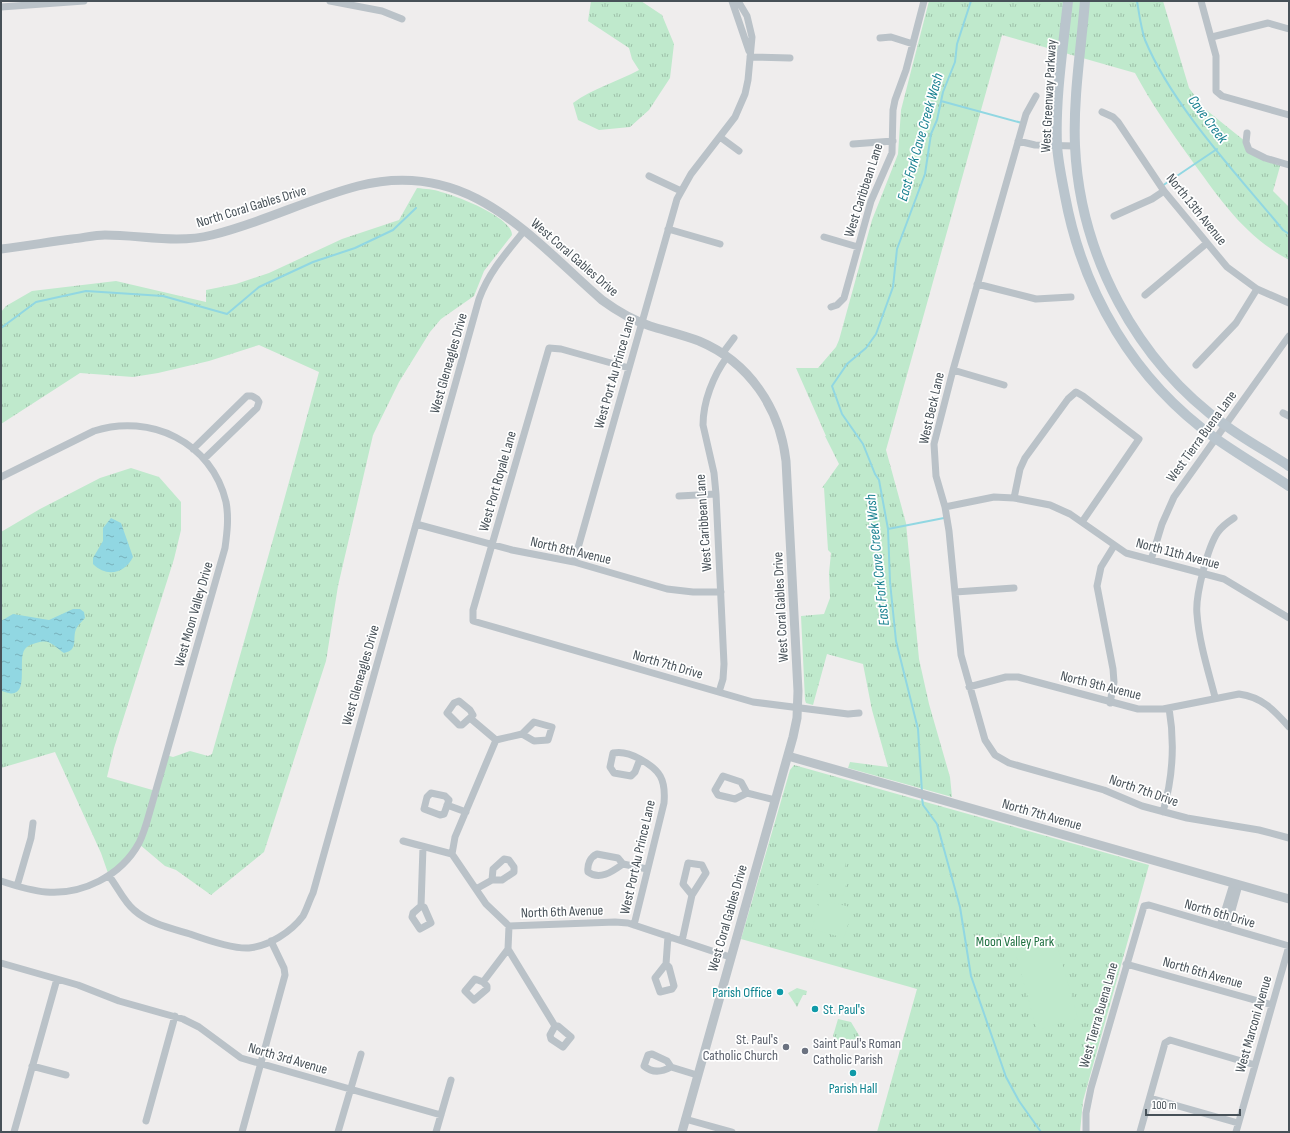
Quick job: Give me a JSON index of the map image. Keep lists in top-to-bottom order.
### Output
{
  "streets": {
    "main road": ["West Greenway Parkway"],
    "street": [
      "West Caribbean Lane",
      "North Coral Gables Drive",
      "North 13th Avenue",
      "West Coral Gables Drive",
      "West Gleneagles Drive",
      "West Port Au Prince Lane",
      "West Beck Lane",
      "West Tierra Buena Lane",
      "West Port Royale Lane",
      "North 8th Avenue",
      "North 11th Avenue",
      "West Moon Valley Drive",
      "North 7th Drive",
      "North 9th Avenue",
      "North 7th Avenue",
      "North 6th Avenue",
      "North 6th Drive",
      "West Marconi Avenue",
      "North 3rd Avenue"
    ]
  },
  "crossings": [
    ["West Greenway Parkway", "West Tierra Buena Lane"],
    ["West Caribbean Lane", "West Coral Gables Drive"],
    ["West Caribbean Lane", "North 8th Avenue"],
    ["West Caribbean Lane", "North 7th Drive"],
    ["North Coral Gables Drive", "West Coral Gables Drive"],
    ["West Coral Gables Drive", "West Gleneagles Drive"],
    ["West Coral Gables Drive", "West Port Au Prince Lane"],
    ["West Coral Gables Drive", "North 7th Drive"],
    ["West Coral Gables Drive", "North 7th Avenue"],
    ["West Coral Gables Drive", "North 6th Avenue"],
    ["West Gleneagles Drive", "North 8th Avenue"],
    ["West Gleneagles Drive", "West Moon Valley Drive"],
    ["West Port Au Prince Lane", "West Port Royale Lane"],
    ["West Port Au Prince Lane", "North 8th Avenue"],
    ["West Port Au Prince Lane", "North 6th Avenue"],
    ["West Beck Lane", "North 11th Avenue"],
    ["West Beck Lane", "North 7th Drive"],
    ["West Beck Lane", "North 9th Avenue"],
    ["West Tierra Buena Lane", "North 11th Avenue"],
    ["West Tierra Buena Lane", "North 6th Avenue"],
    ["West Tierra Buena Lane", "North 6th Drive"],
    ["West Port Royale Lane", "North 8th Avenue"],
    ["West Port Royale Lane", "North 7th Drive"],
    ["North 6th Avenue", "West Marconi Avenue"],
    ["North 6th Drive", "West Marconi Avenue"]
  ],
  "water": ["Cave Creek", "East Fork Cave Creek Wash"],
  "parks": ["Moon Valley Park"],
  "places": [
    "Parish Office",
    "St. Paul's",
    "St. Paul's Catholic Church",
    "Saint Paul's Roman Catholic Parish",
    "Parish Hall"
  ],
  "scale_bar": "100 m"
}
